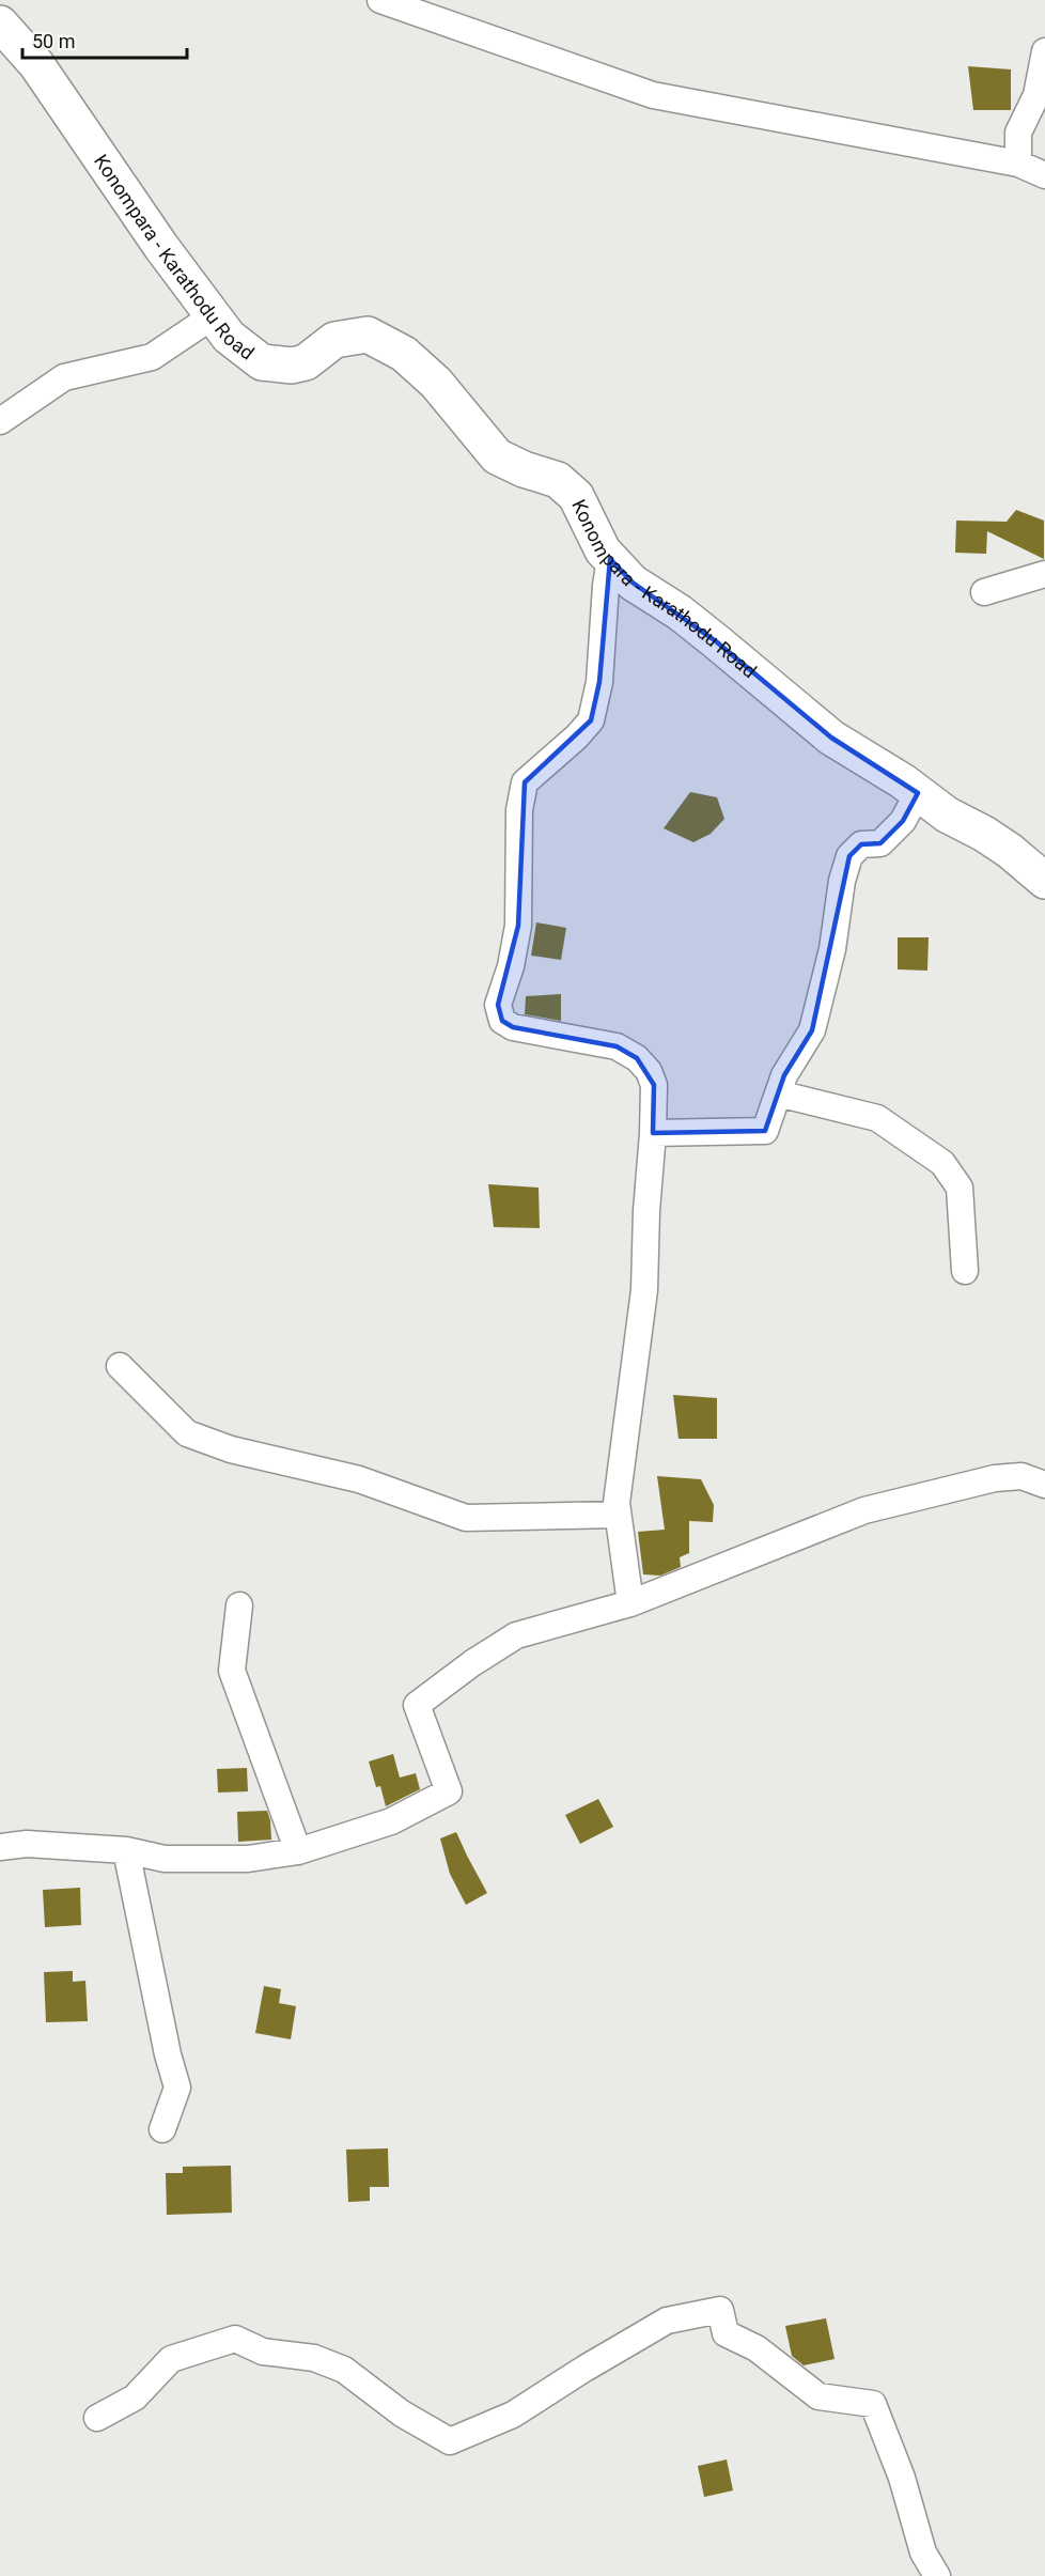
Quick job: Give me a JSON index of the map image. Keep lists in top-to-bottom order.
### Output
{
  "streets": {
    "main road": ["Konompara - Karathodu Road"]
  },
  "scale_bar": "50 m"
}
